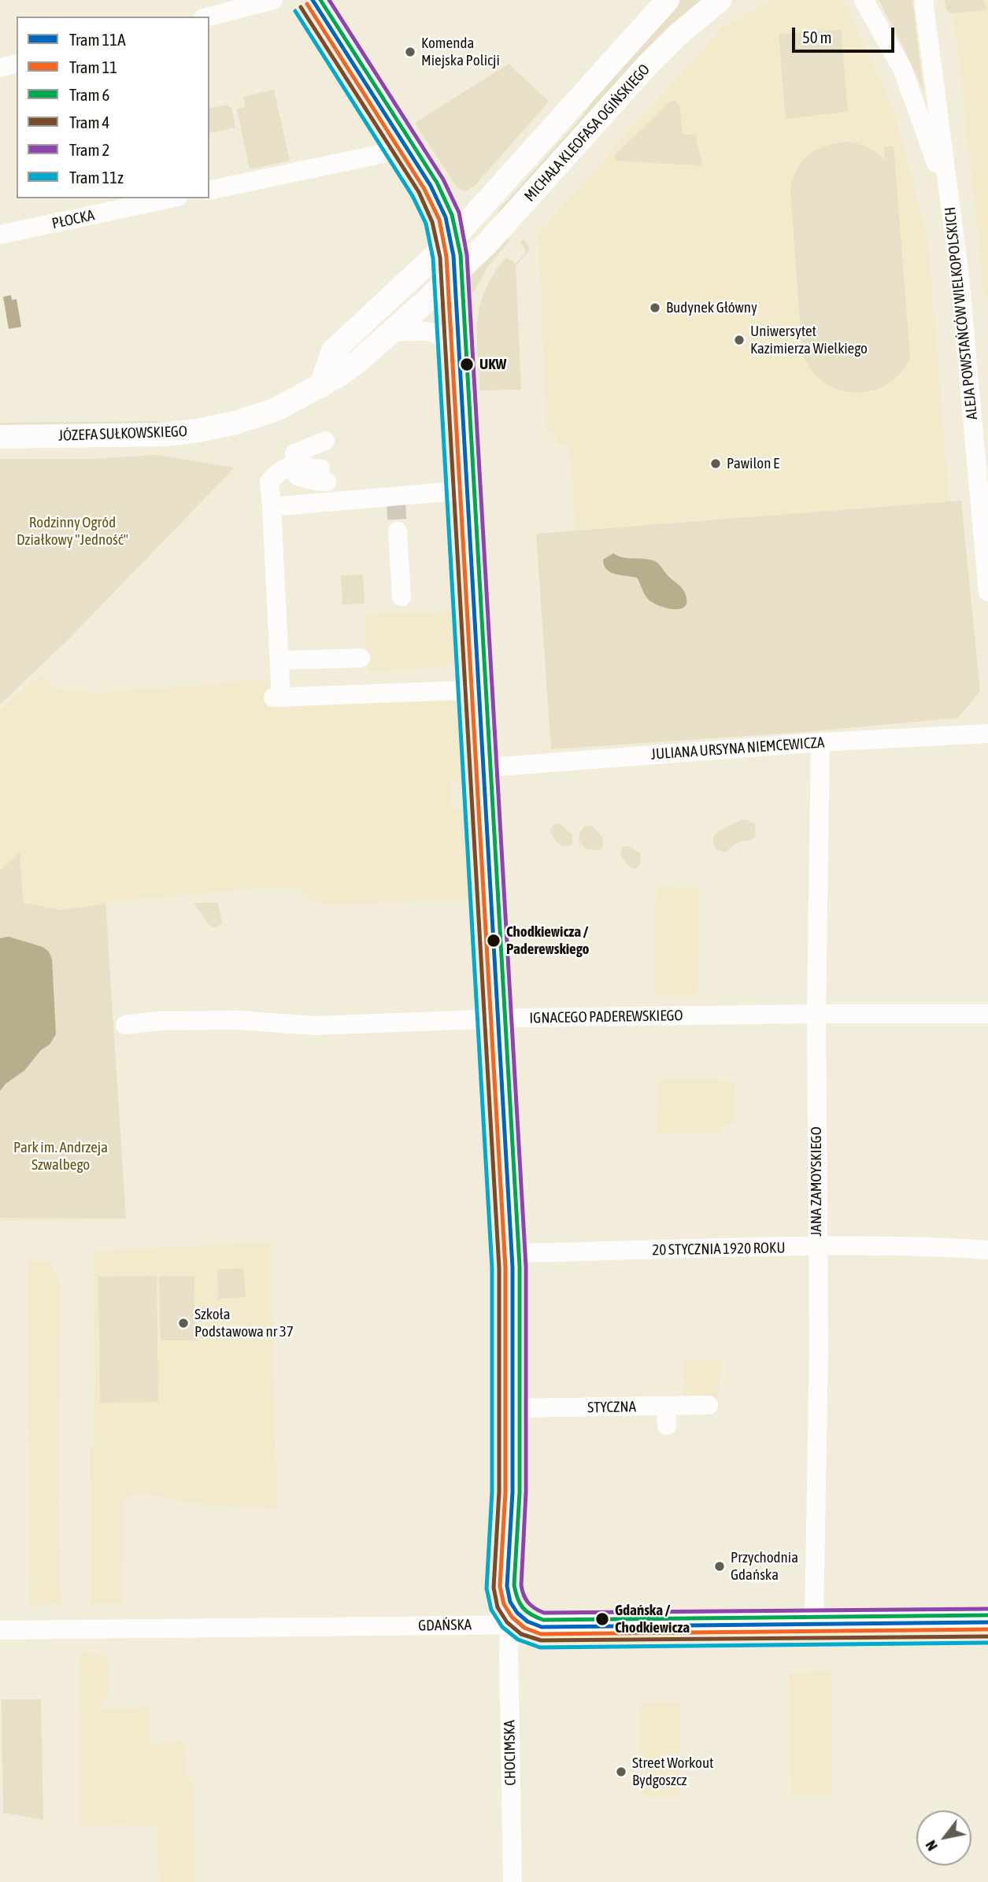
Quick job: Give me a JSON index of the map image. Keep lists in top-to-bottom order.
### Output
{
  "streets": {
    "main road": ["MICHAŁA KLEOFASA OGIŃSKIEGO", "JÓZEFA SUŁKOWSKIEGO"],
    "street": [
      "PŁOCKA",
      "ALEJA POWSTAŃCÓW WIELKOPOLSKICH",
      "JULIANA URSYNA NIEMCEWICZA",
      "IGNACEGO PADEREWSKIEGO",
      "JANA ZAMOYSKIEGO",
      "20 STYCZNIA 1920 ROKU",
      "STYCZNA",
      "GDAŃSKA",
      "CHOCIMSKA"
    ]
  },
  "crossings": [
    ["MICHAŁA KLEOFASA OGIŃSKIEGO", "JÓZEFA SUŁKOWSKIEGO"],
    ["MICHAŁA KLEOFASA OGIŃSKIEGO", "CHOCIMSKA"],
    ["JÓZEFA SUŁKOWSKIEGO", "CHOCIMSKA"],
    ["JULIANA URSYNA NIEMCEWICZA", "JANA ZAMOYSKIEGO"],
    ["JULIANA URSYNA NIEMCEWICZA", "CHOCIMSKA"],
    ["IGNACEGO PADEREWSKIEGO", "JANA ZAMOYSKIEGO"],
    ["IGNACEGO PADEREWSKIEGO", "CHOCIMSKA"],
    ["JANA ZAMOYSKIEGO", "20 STYCZNIA 1920 ROKU"],
    ["JANA ZAMOYSKIEGO", "GDAŃSKA"],
    ["20 STYCZNIA 1920 ROKU", "CHOCIMSKA"],
    ["STYCZNA", "CHOCIMSKA"],
    ["GDAŃSKA", "CHOCIMSKA"]
  ],
  "parks": ["Rodzinny Ogród Działkowy \"Jedność\"", "Park im. Andrzeja Szwalbego"],
  "places": [
    "Komenda Miejska Policji",
    "Budynek Główny",
    "Uniwersytet Kazimierza Wielkiego",
    "UKW",
    "Pawilon E",
    "Chodkiewicza / Paderewskiego",
    "Szkoła Podstawowa nr 37",
    "Przychodnia Gdańska",
    "Gdańska / Chodkiewicza",
    "Street Workout Bydgoszcz"
  ],
  "lines": [
    "tram line 11A",
    "tram line 6",
    "tram line 2",
    "tram line 11",
    "tram line 4",
    "tram line 11z"
  ],
  "legend": [
    "Tram 11A",
    "Tram 11",
    "Tram 6",
    "Tram 4",
    "Tram 2",
    "Tram 11z"
  ],
  "scale_bar": "50 m",
  "north": "bottom left"
}
